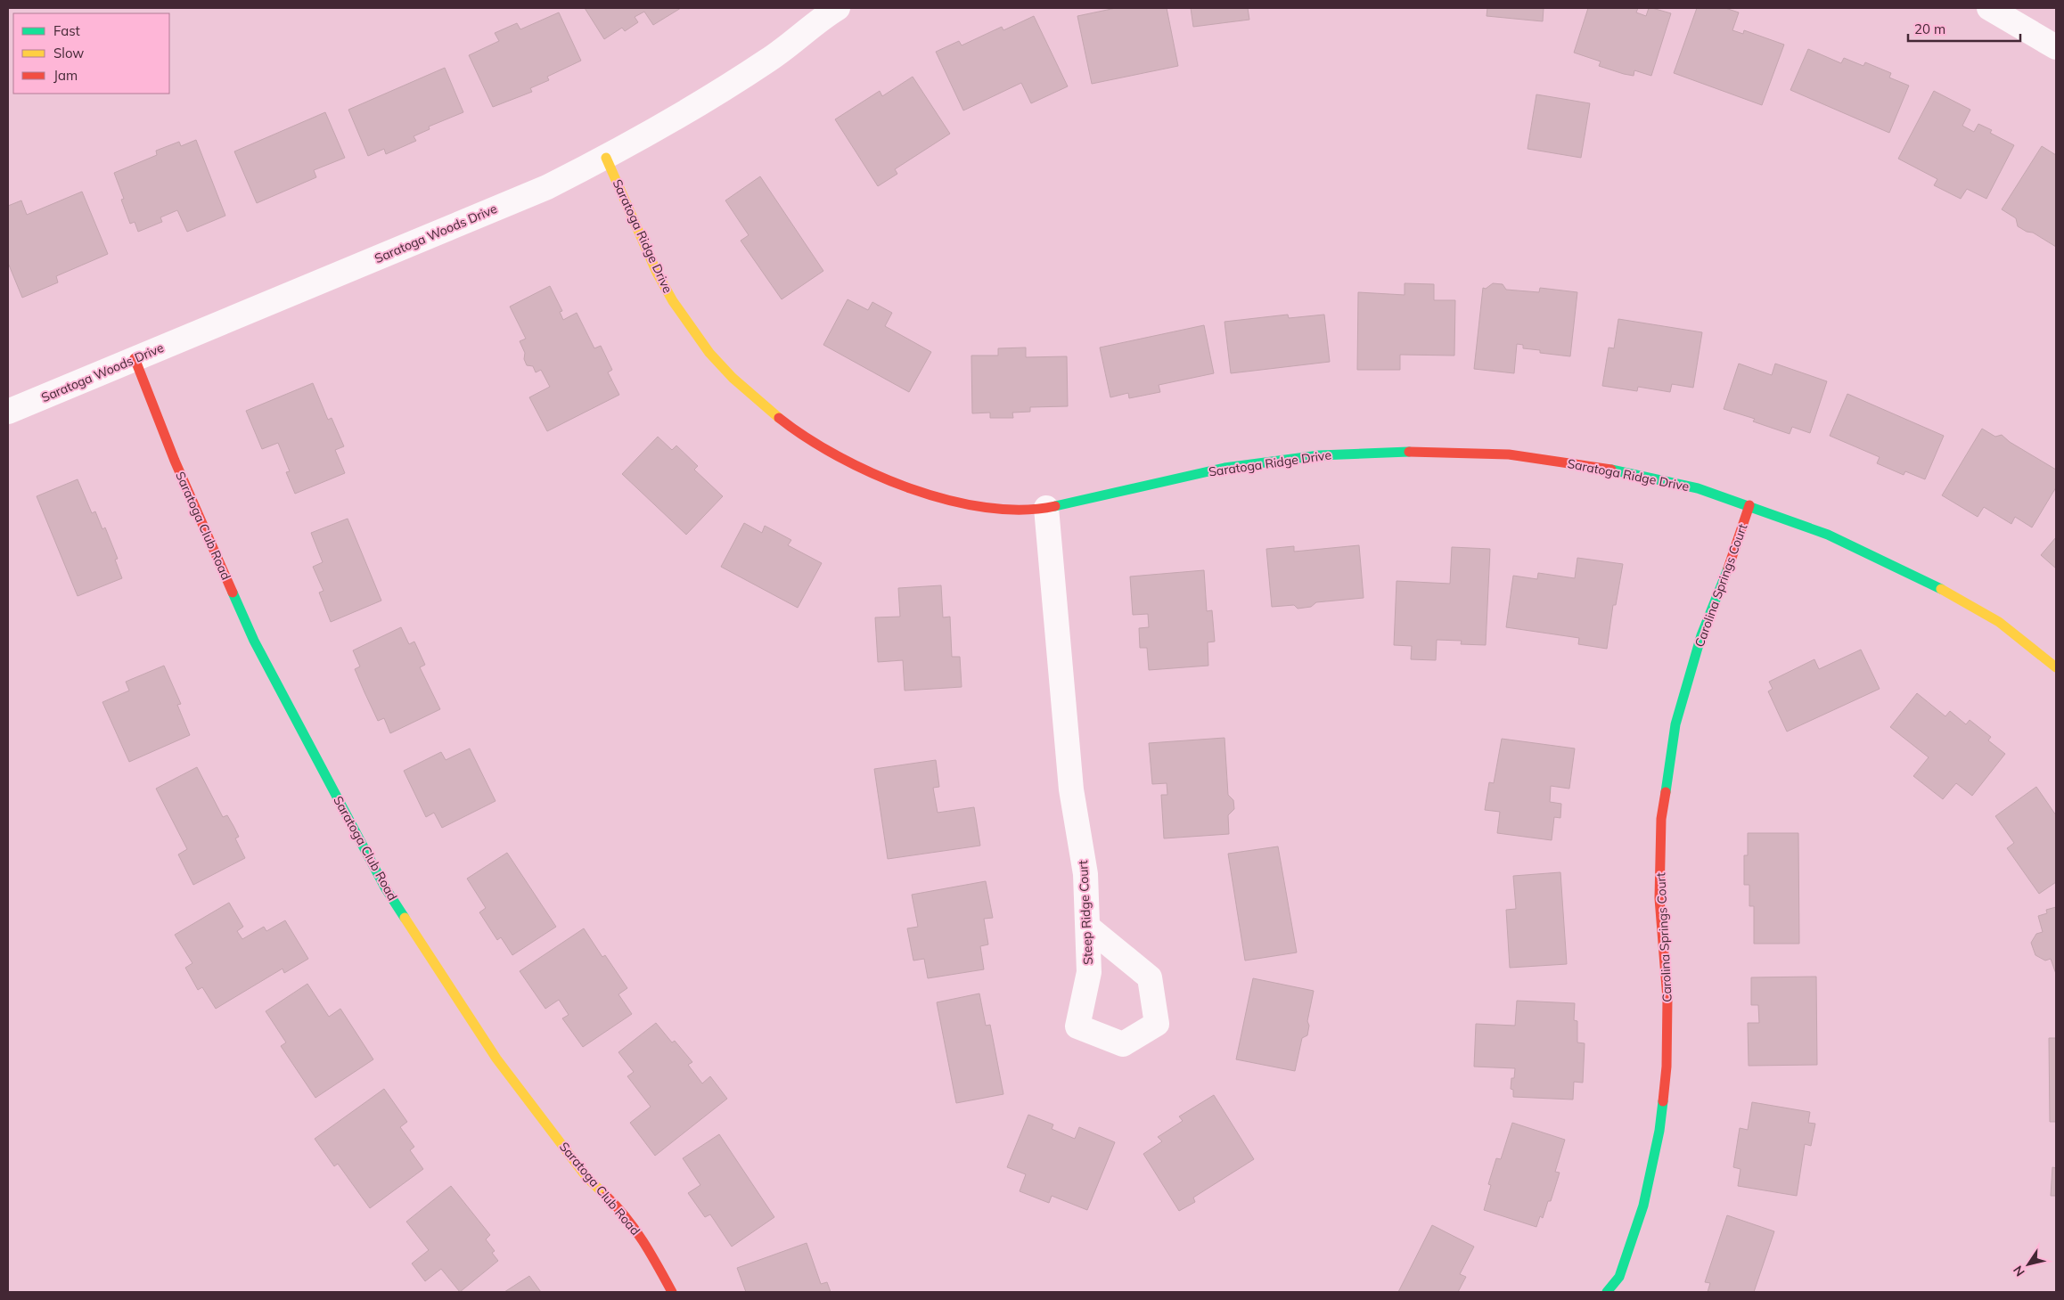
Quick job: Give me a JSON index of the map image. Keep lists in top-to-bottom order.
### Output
{
  "streets": {
    "street": [
      "Saratoga Woods Drive",
      "Saratoga Ridge Drive",
      "Saratoga Club Road",
      "Carolina Springs Court",
      "Steep Ridge Court"
    ]
  },
  "crossings": [
    ["Saratoga Woods Drive", "Saratoga Ridge Drive"],
    ["Saratoga Woods Drive", "Saratoga Club Road"],
    ["Saratoga Ridge Drive", "Carolina Springs Court"],
    ["Saratoga Ridge Drive", "Steep Ridge Court"]
  ],
  "legend": ["Fast", "Slow", "Jam"],
  "scale_bar": "20 m",
  "north": "bottom left"
}
